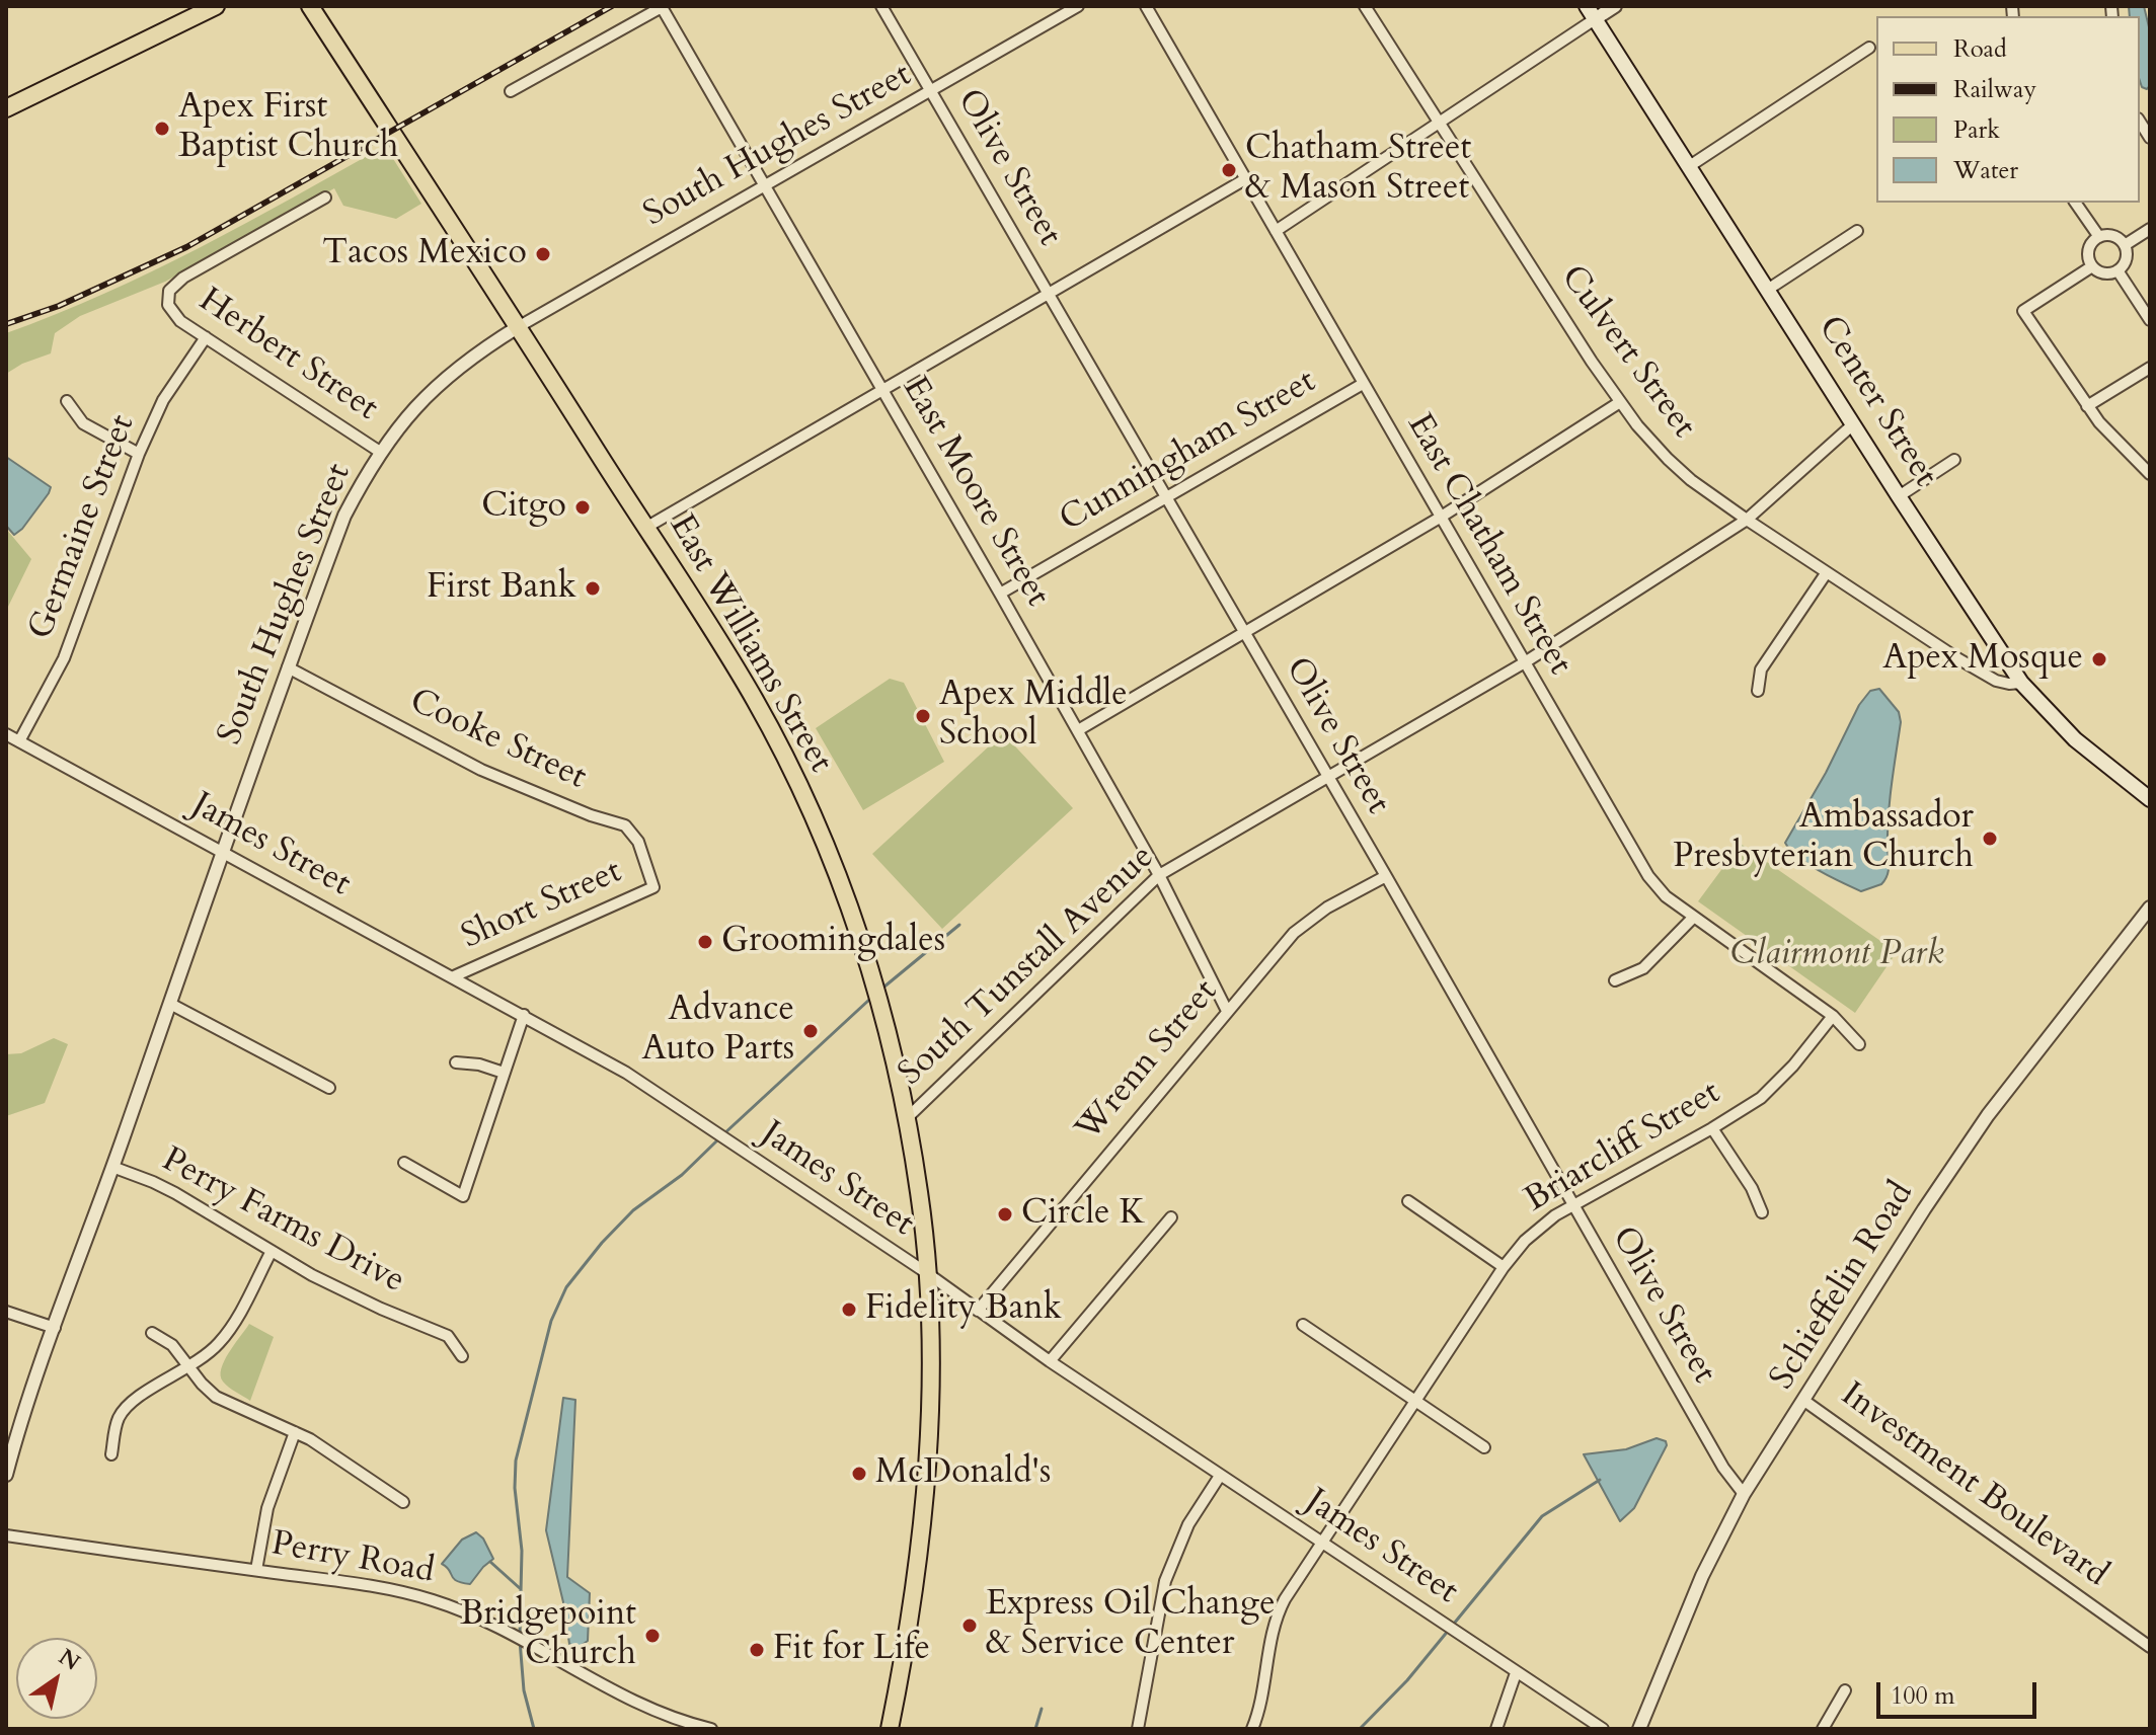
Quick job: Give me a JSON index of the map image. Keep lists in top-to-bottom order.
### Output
{
  "streets": {
    "main road": ["Center Street", "East Williams Street"],
    "street": [
      "South Hughes Street",
      "Olive Street",
      "Culvert Street",
      "Herbert Street",
      "Cunningham Street",
      "East Moore Street",
      "Germaine Street",
      "East Chatham Street",
      "Cooke Street",
      "James Street",
      "Short Street",
      "South Tunstall Avenue",
      "Wrenn Street",
      "Briarcliff Street",
      "Perry Farms Drive",
      "Schieffelin Road",
      "Investment Boulevard",
      "Perry Road"
    ]
  },
  "crossings": [
    ["South Hughes Street", "Olive Street"],
    ["South Hughes Street", "Herbert Street"],
    ["South Hughes Street", "East Moore Street"],
    ["South Hughes Street", "East Williams Street"],
    ["South Hughes Street", "Cooke Street"],
    ["South Hughes Street", "James Street"],
    ["South Hughes Street", "Perry Farms Drive"],
    ["Olive Street", "Cunningham Street"],
    ["Olive Street", "South Tunstall Avenue"],
    ["Olive Street", "Wrenn Street"],
    ["Olive Street", "Briarcliff Street"],
    ["Olive Street", "Schieffelin Road"],
    ["Culvert Street", "Center Street"],
    ["Culvert Street", "South Tunstall Avenue"],
    ["Herbert Street", "Germaine Street"],
    ["Center Street", "South Tunstall Avenue"],
    ["Cunningham Street", "East Moore Street"],
    ["Cunningham Street", "East Chatham Street"],
    ["East Moore Street", "South Tunstall Avenue"],
    ["East Moore Street", "Wrenn Street"],
    ["Germaine Street", "James Street"],
    ["East Chatham Street", "South Tunstall Avenue"],
    ["East Chatham Street", "Briarcliff Street"],
    ["East Williams Street", "James Street"],
    ["East Williams Street", "South Tunstall Avenue"],
    ["Cooke Street", "Short Street"],
    ["James Street", "Short Street"],
    ["James Street", "Wrenn Street"],
    ["James Street", "Briarcliff Street"],
    ["Schieffelin Road", "Investment Boulevard"]
  ],
  "parks": ["Clairmont Park"],
  "places": [
    "Apex First Baptist Church",
    "Chatham Street & Mason Street",
    "Tacos Mexico",
    "Citgo",
    "First Bank",
    "Apex Mosque",
    "Apex Middle School",
    "Ambassador Presbyterian Church",
    "Groomingdales",
    "Advance Auto Parts",
    "Circle K",
    "Fidelity Bank",
    "McDonald's",
    "Express Oil Change & Service Center",
    "Bridgepoint Church",
    "Fit for Life"
  ],
  "legend": [
    "Road",
    "Railway",
    "Park",
    "Water"
  ],
  "scale_bar": "100 m",
  "north": "top right"
}
